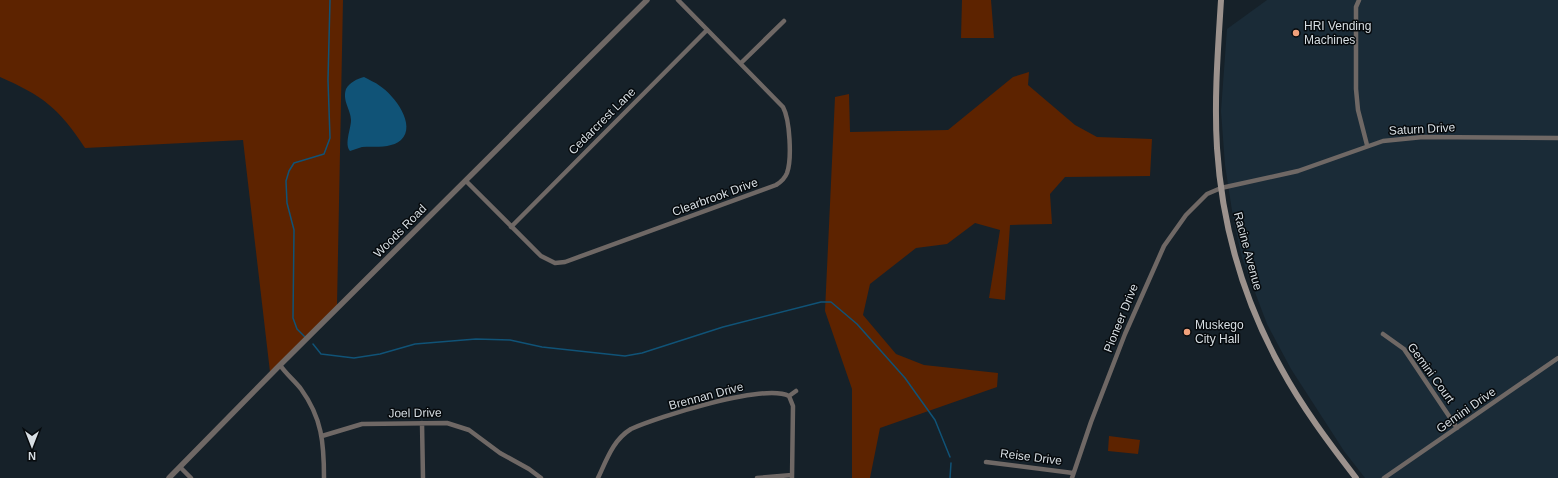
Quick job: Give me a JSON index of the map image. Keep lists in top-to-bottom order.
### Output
{
  "streets": {
    "main road": ["Racine Avenue"],
    "street": [
      "Cedarcrest Lane",
      "Saturn Drive",
      "Clearbrook Drive",
      "Woods Road",
      "Pioneer Drive",
      "Gemini Court",
      "Brennan Drive",
      "Gemini Drive",
      "Joel Drive",
      "Reise Drive"
    ]
  },
  "crossings": [
    ["Cedarcrest Lane", "Clearbrook Drive"],
    ["Saturn Drive", "Racine Avenue"],
    ["Saturn Drive", "Pioneer Drive"],
    ["Clearbrook Drive", "Woods Road"],
    ["Racine Avenue", "Pioneer Drive"],
    ["Pioneer Drive", "Reise Drive"],
    ["Gemini Court", "Gemini Drive"]
  ],
  "places": ["HRI Vending Machines", "Muskego City Hall"],
  "north": "bottom"
}
